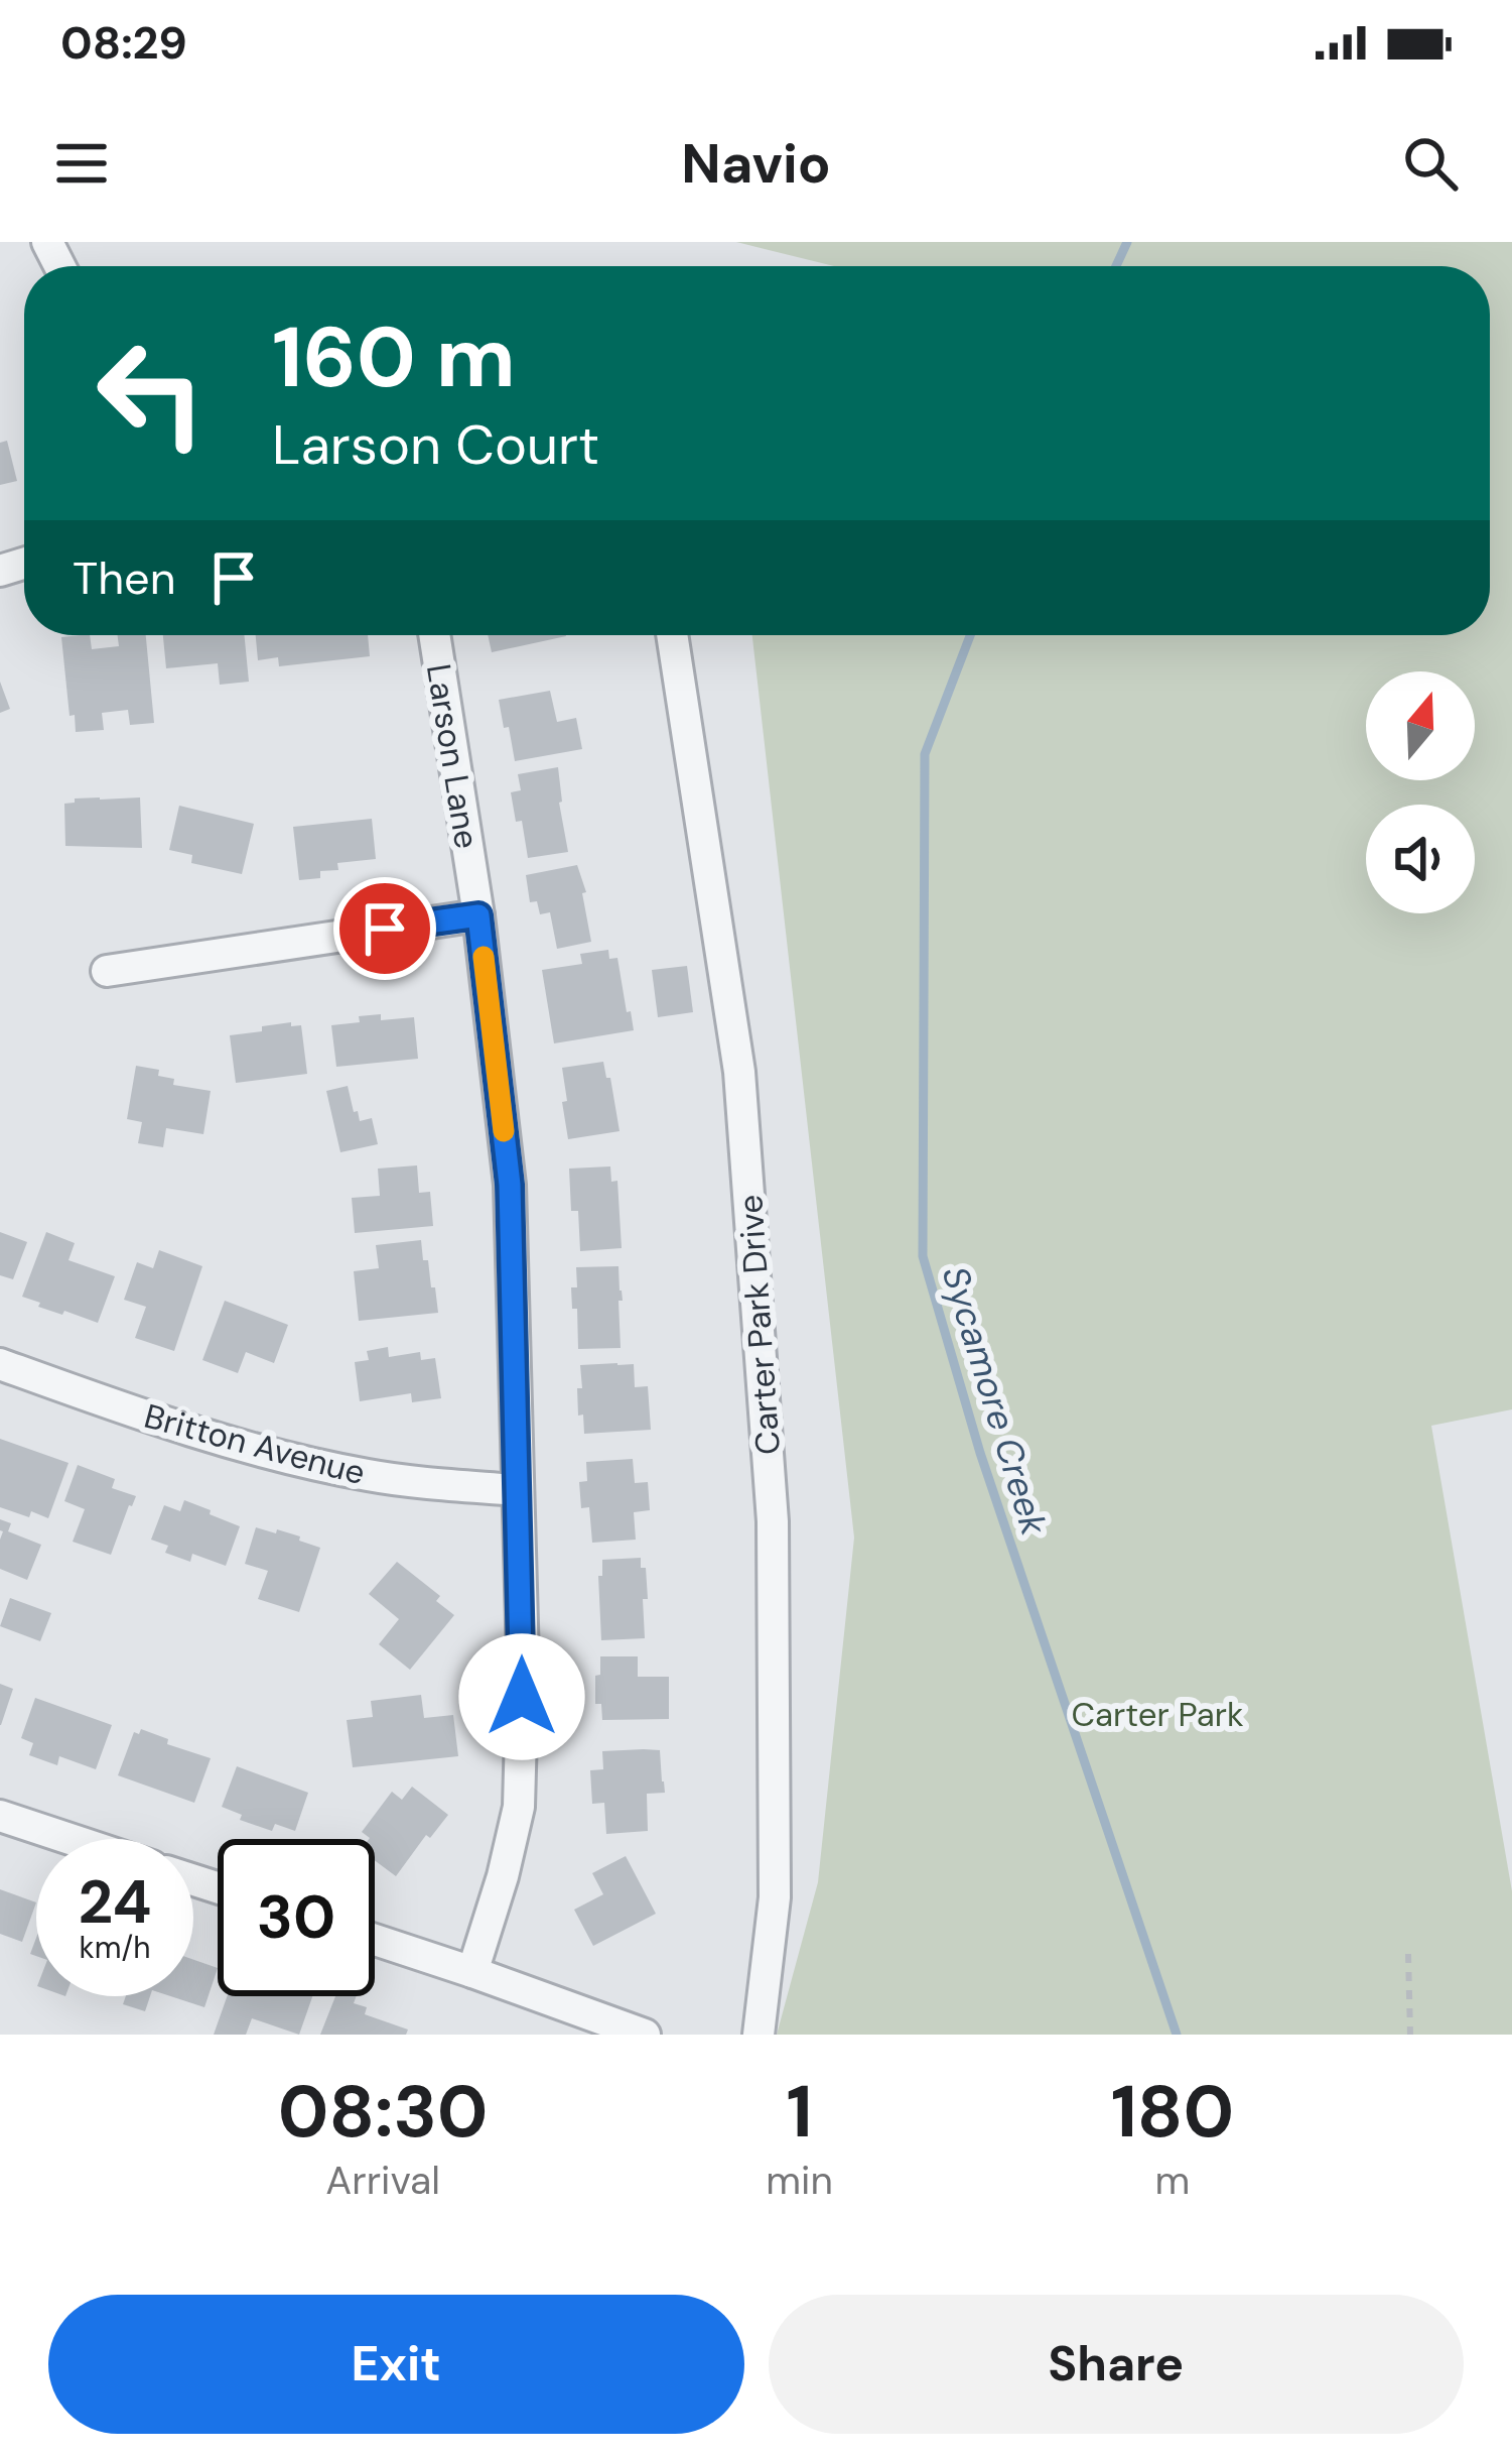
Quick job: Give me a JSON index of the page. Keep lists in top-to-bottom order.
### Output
{
  "streets": {
    "street": ["Larson Lane", "Carter Park Drive", "Britton Avenue"]
  },
  "crossings": [
    ["Larson Lane", "Britton Avenue"]
  ],
  "water": ["Sycamore Creek"],
  "parks": ["Carter Park"],
  "north": "top",
  "page": {
    "status": "08:29",
    "header": "Navio",
    "turn": ["160 m", "Larson Court"],
    "then": "Then",
    "speed": "24 km/h",
    "limit": "30",
    "eta": [
      "08:30",
      "Arrival",
      "1",
      "min",
      "180",
      "m"
    ],
    "buttons": ["Exit", "Share"]
  }
}
